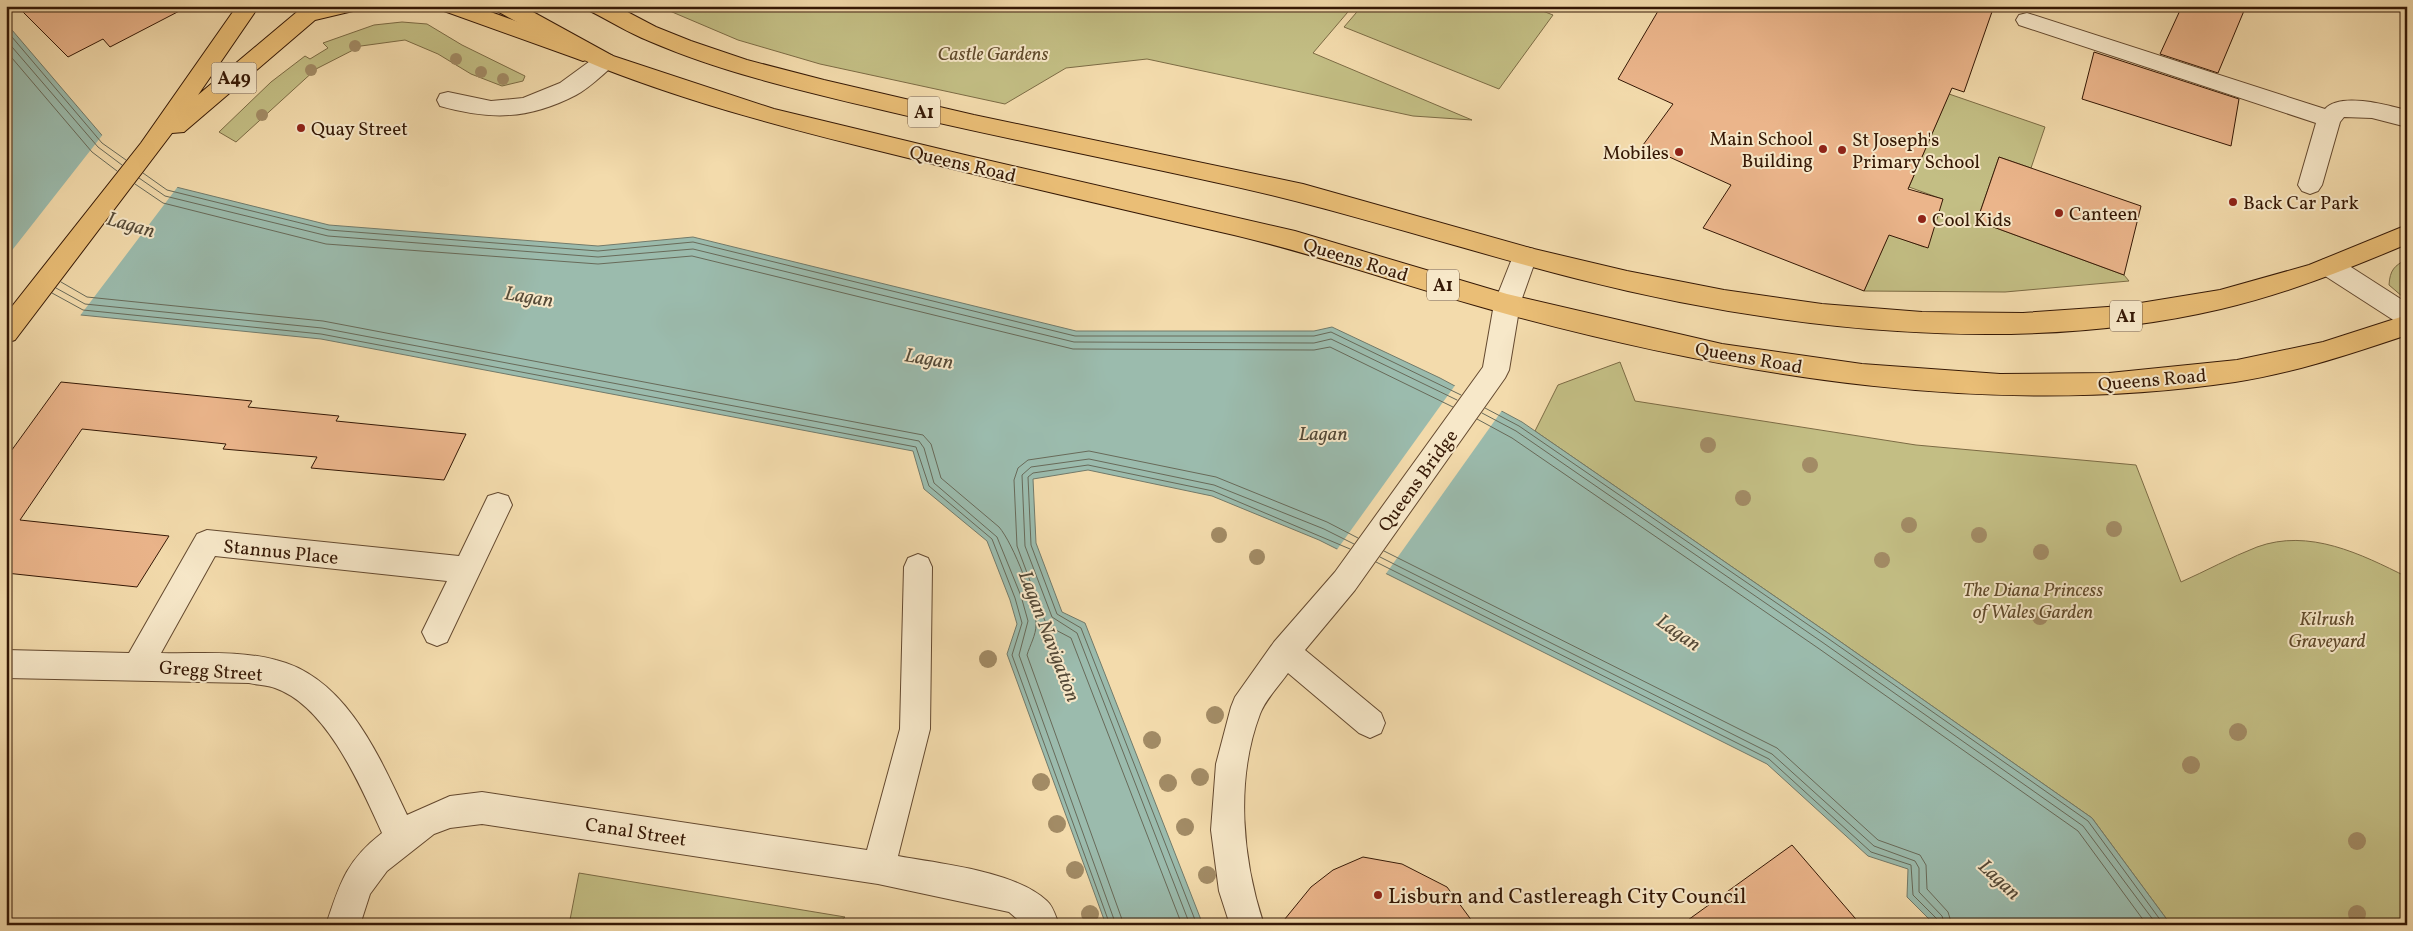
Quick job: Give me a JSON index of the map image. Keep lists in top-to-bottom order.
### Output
{
  "streets": {
    "main road": ["A49", "A1", "Queens Road"],
    "street": [
      "Queens Bridge",
      "Stannus Place",
      "Gregg Street",
      "Canal Street"
    ]
  },
  "crossings": [
    ["A1", "Queens Bridge"],
    ["Queens Road", "Queens Bridge"],
    ["Stannus Place", "Gregg Street"],
    ["Gregg Street", "Canal Street"]
  ],
  "water": ["Lagan", "Lagan Navigation"],
  "parks": ["Castle Gardens", "The Diana Princess of Wales Garden", "Kilrush Graveyard"],
  "places": [
    "Quay Street",
    "Main School Building",
    "St Joseph's Primary School",
    "Mobiles",
    "Back Car Park",
    "Canteen",
    "Cool Kids",
    "Lisburn and Castlereagh City Council"
  ]
}
